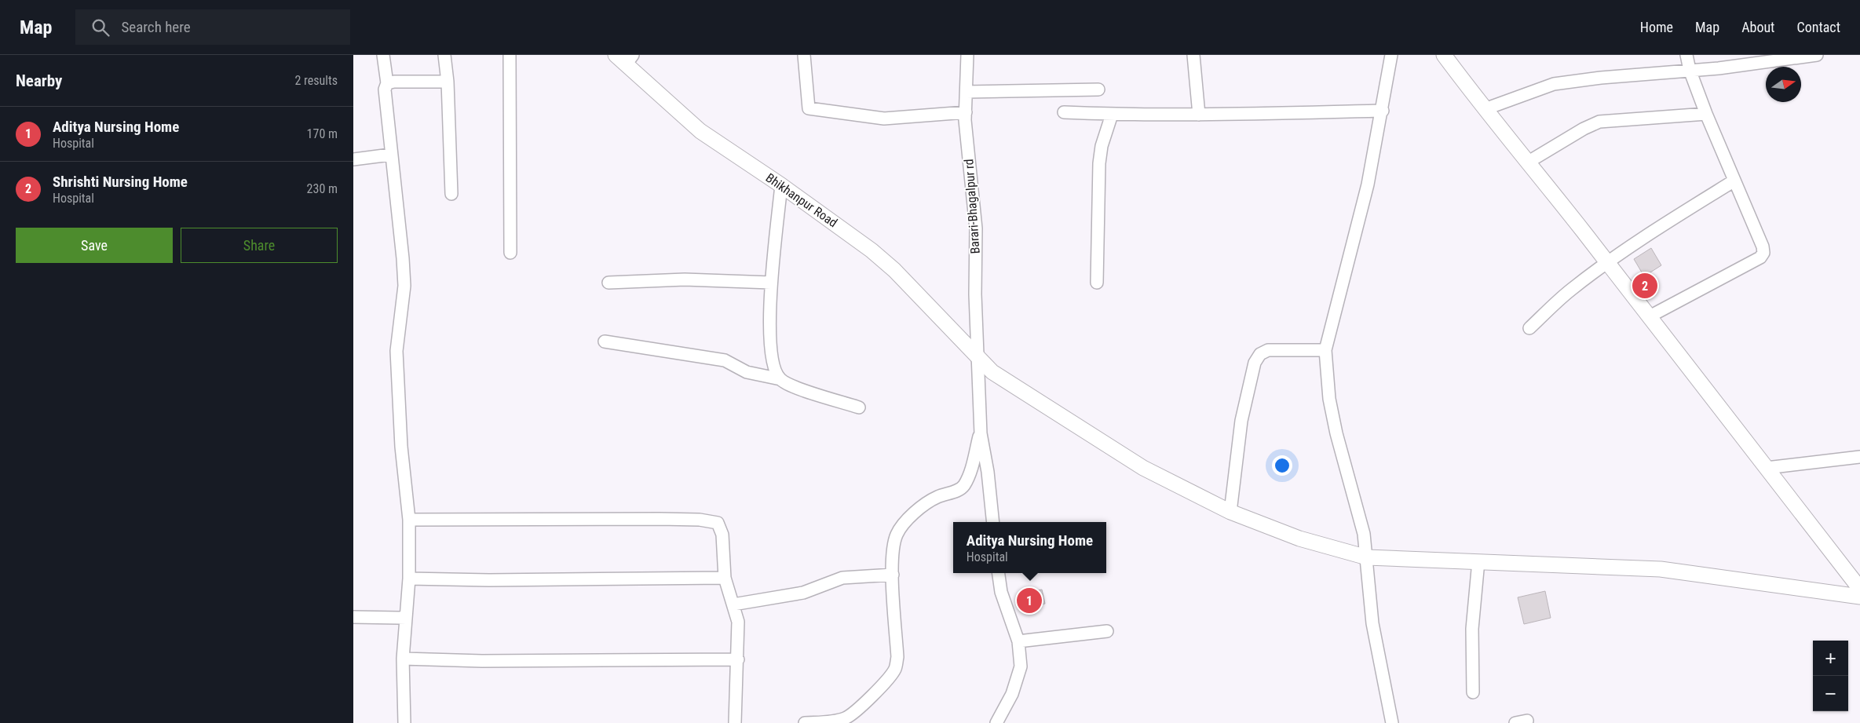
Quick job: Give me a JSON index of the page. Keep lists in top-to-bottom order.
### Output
{
  "streets": {
    "main road": ["Bhikhanpur Road"],
    "street": ["Barari-Bhagalpur rd"]
  },
  "crossings": [
    ["Bhikhanpur Road", "Barari-Bhagalpur rd"]
  ],
  "north": "right",
  "page": {
    "header": "Map",
    "search": "Search here",
    "nav": [
      "Home",
      "Map",
      "About",
      "Contact"
    ],
    "heading": ["Nearby", "2 results"],
    "list": [
      {
        "mark": "1",
        "name": "Aditya Nursing Home",
        "note": "Hospital",
        "value": "170 m"
      },
      {
        "mark": "2",
        "name": "Shrishti Nursing Home",
        "note": "Hospital",
        "value": "230 m"
      }
    ],
    "buttons": ["Save", "Share"],
    "pins": ["2", "1"],
    "popup": ["Aditya Nursing Home", "Hospital"],
    "map_buttons": ["+", "−"]
  }
}
